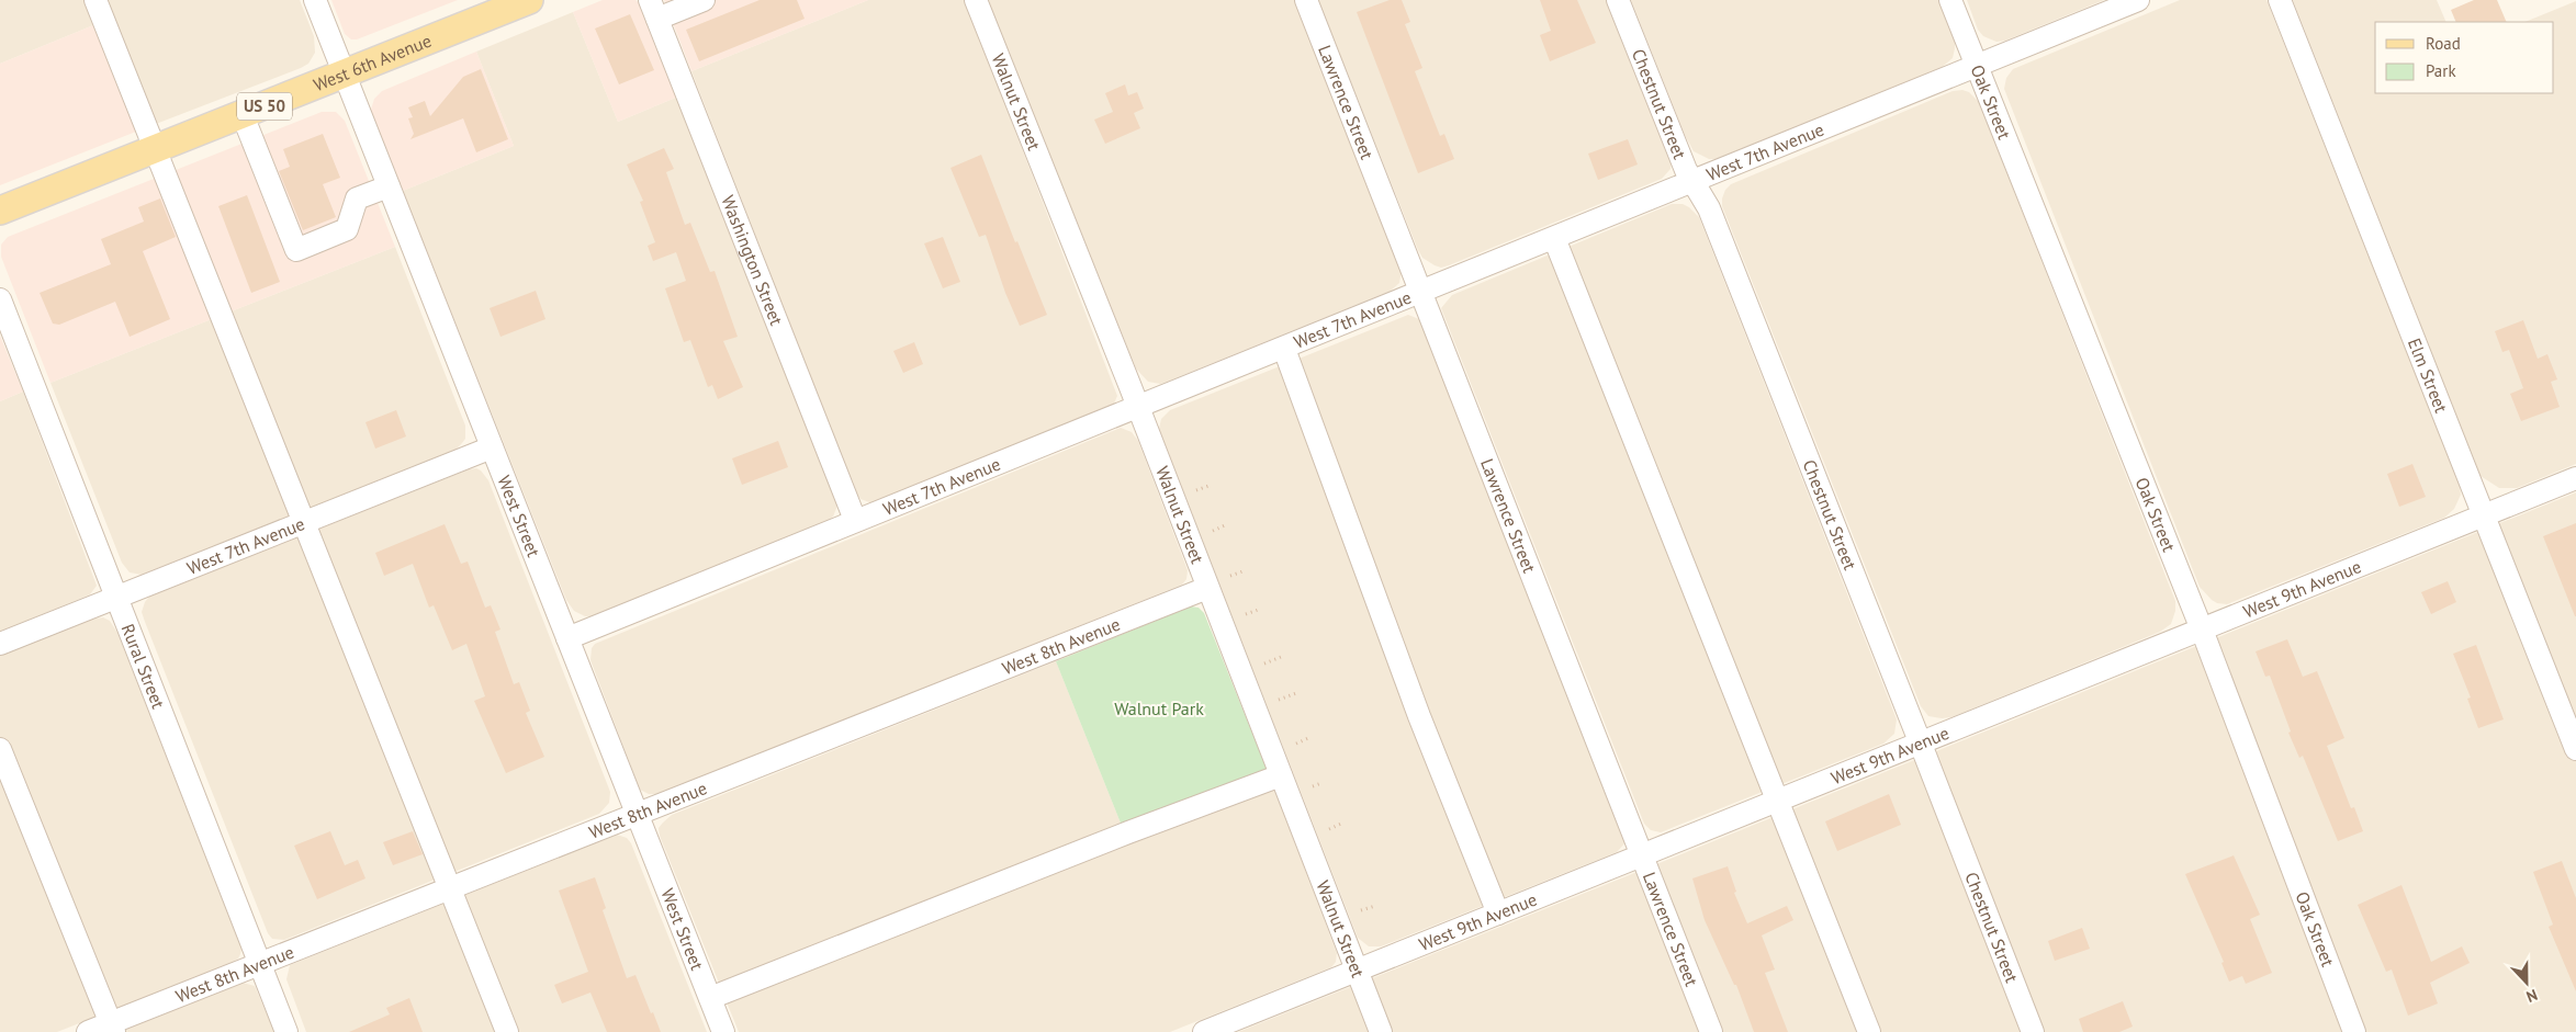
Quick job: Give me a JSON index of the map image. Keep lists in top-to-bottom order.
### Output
{
  "streets": {
    "main road": ["West 6th Avenue", "US 50"],
    "street": [
      "Walnut Street",
      "Lawrence Street",
      "Oak Street",
      "Chestnut Street",
      "West 7th Avenue",
      "Washington Street",
      "Elm Street",
      "West Street",
      "West 9th Avenue",
      "West 8th Avenue",
      "Rural Street"
    ]
  },
  "crossings": [
    ["West 6th Avenue", "West Street"],
    ["Walnut Street", "West 7th Avenue"],
    ["Walnut Street", "West 9th Avenue"],
    ["Walnut Street", "West 8th Avenue"],
    ["Lawrence Street", "West 7th Avenue"],
    ["Lawrence Street", "West 9th Avenue"],
    ["Oak Street", "West 7th Avenue"],
    ["Oak Street", "West 9th Avenue"],
    ["Chestnut Street", "West 7th Avenue"],
    ["Chestnut Street", "West 9th Avenue"],
    ["West 7th Avenue", "Washington Street"],
    ["West 7th Avenue", "West Street"],
    ["West 7th Avenue", "Rural Street"],
    ["Elm Street", "West 9th Avenue"],
    ["West Street", "West 8th Avenue"],
    ["West 8th Avenue", "Rural Street"]
  ],
  "parks": ["Walnut Park"],
  "legend": ["Road", "Park"],
  "north": "bottom"
}
